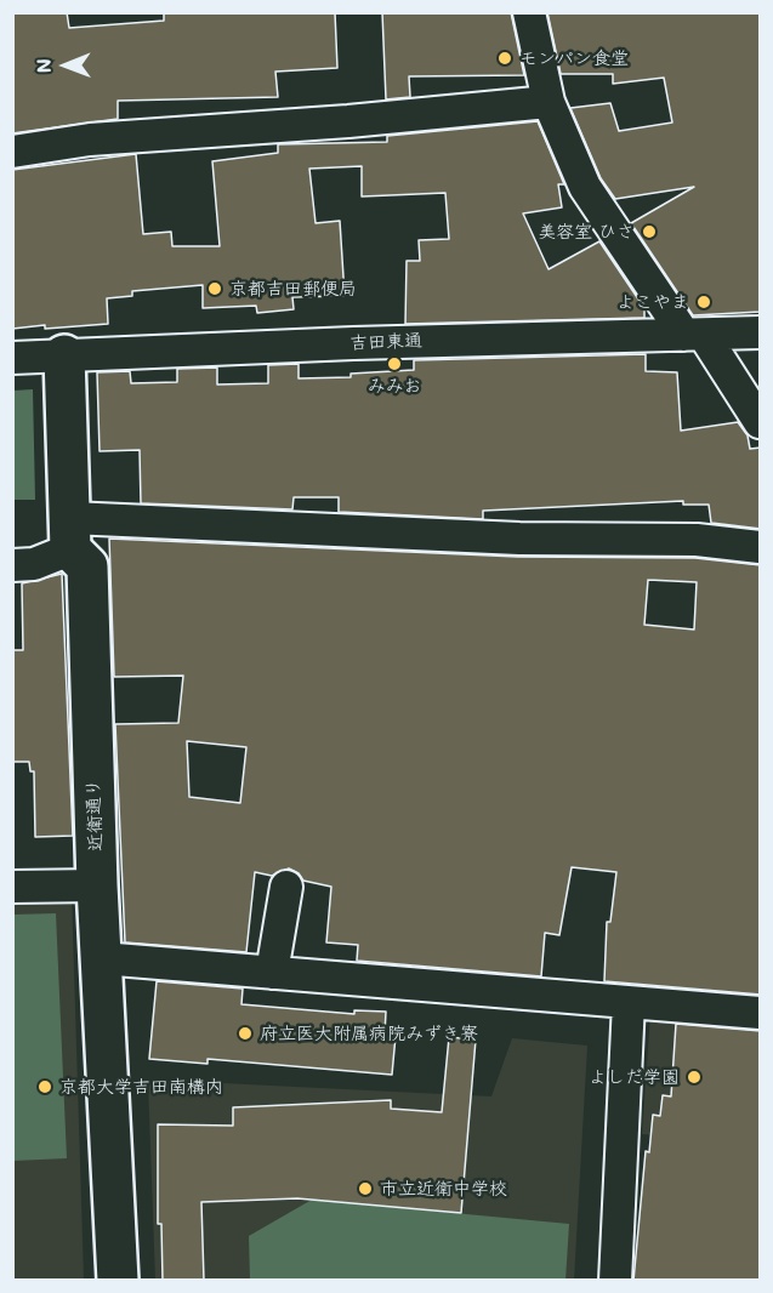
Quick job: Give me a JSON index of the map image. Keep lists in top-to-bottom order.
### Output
{
  "streets": {
    "street": ["吉田東通", "近衛通り"]
  },
  "crossings": [
    ["吉田東通", "近衛通り"]
  ],
  "places": [
    "モンパン食堂",
    "美容室 ひさ",
    "京都吉田郵便局",
    "よこやま",
    "みみお",
    "府立医大附属病院みずき寮",
    "よしだ学園",
    "京都大学吉田南構内",
    "市立近衛中学校"
  ],
  "north": "left"
}
